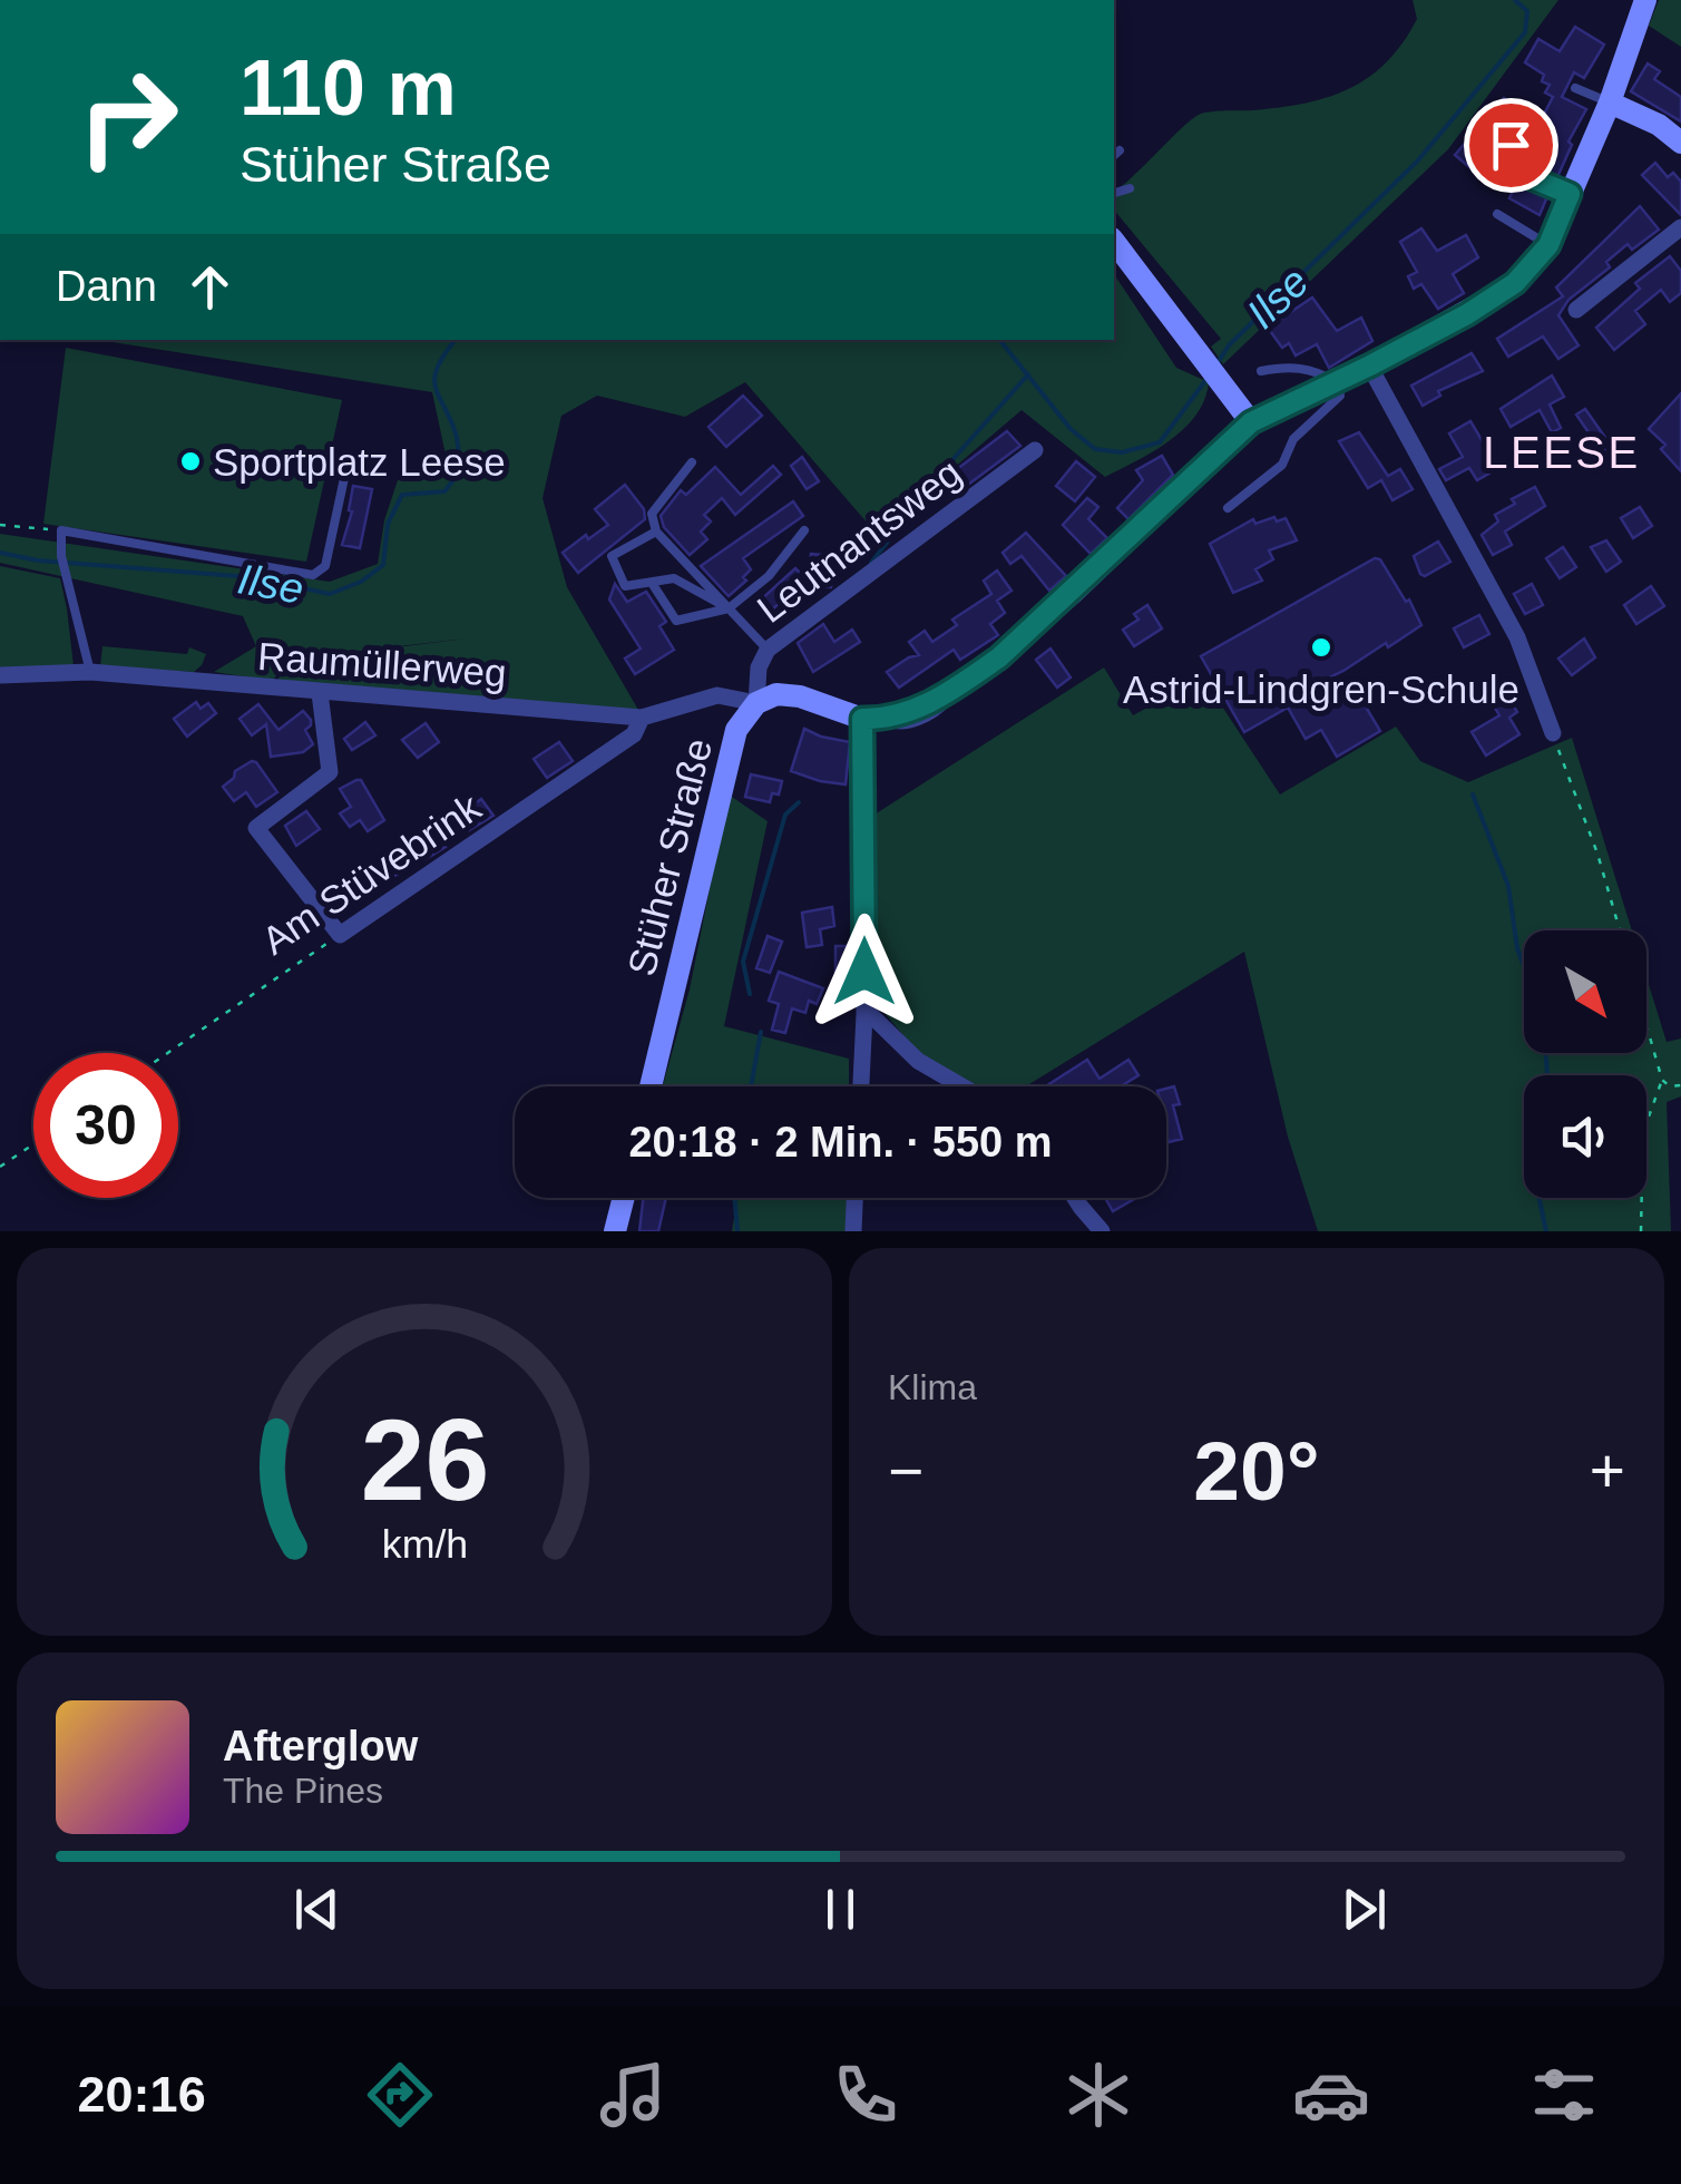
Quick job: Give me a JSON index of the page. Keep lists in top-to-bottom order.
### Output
{
  "streets": {
    "main road": ["Stüher Straße"],
    "street": ["Leutnantsweg", "Raumüllerweg", "Am Stüvebrink"]
  },
  "crossings": [
    ["Leutnantsweg", "Raumüllerweg"],
    ["Leutnantsweg", "Stüher Straße"],
    ["Raumüllerweg", "Stüher Straße"],
    ["Raumüllerweg", "Am Stüvebrink"]
  ],
  "districts": ["LEESE"],
  "water": ["Ilse"],
  "places": ["Sportplatz Leese", "Astrid-Lindgren-Schule"],
  "north": "bottom right",
  "page": {
    "turn": ["110 m", "Stüher Straße"],
    "then": "Dann",
    "limit": "30",
    "trip": "20:18 · 2 Min. · 550 m",
    "tile": "Klima",
    "heat": ["−", "20°", "+"],
    "song": ["Afterglow", "The Pines"],
    "tabs": "20:16",
    "gauge": ["26", "km/h"]
  }
}
